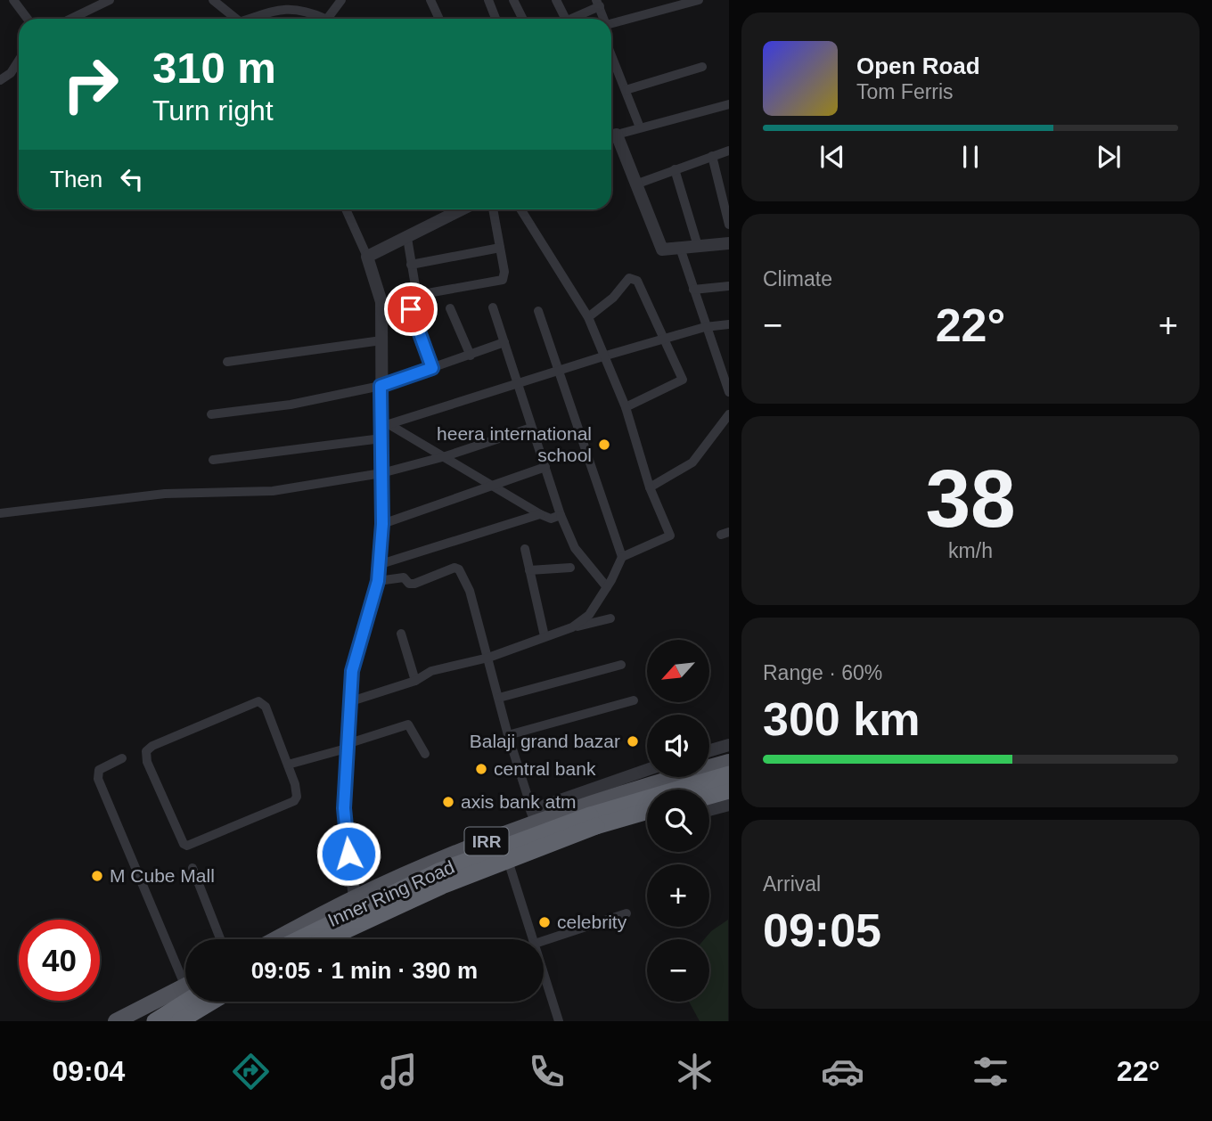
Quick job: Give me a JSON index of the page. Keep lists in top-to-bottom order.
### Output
{
  "streets": {
    "main road": ["IRR", "Inner Ring Road"]
  },
  "places": [
    "heera international school",
    "Balaji grand bazar",
    "central bank",
    "axis bank atm",
    "M Cube Mall",
    "celebrity"
  ],
  "north": "bottom left",
  "page": {
    "turn": ["310 m", "Turn right"],
    "song": ["Open Road", "Tom Ferris"],
    "then": "Then",
    "tile": [
      "Climate",
      ["38", "km/h"],
      ["Range · 60%", "300 km"],
      ["Arrival", "09:05"]
    ],
    "heat": ["−", "22°", "+"],
    "map_buttons": ["+", "−"],
    "limit": "40",
    "trip": "09:05 · 1 min · 390 m",
    "tabs": ["09:04", "22°"]
  }
}
